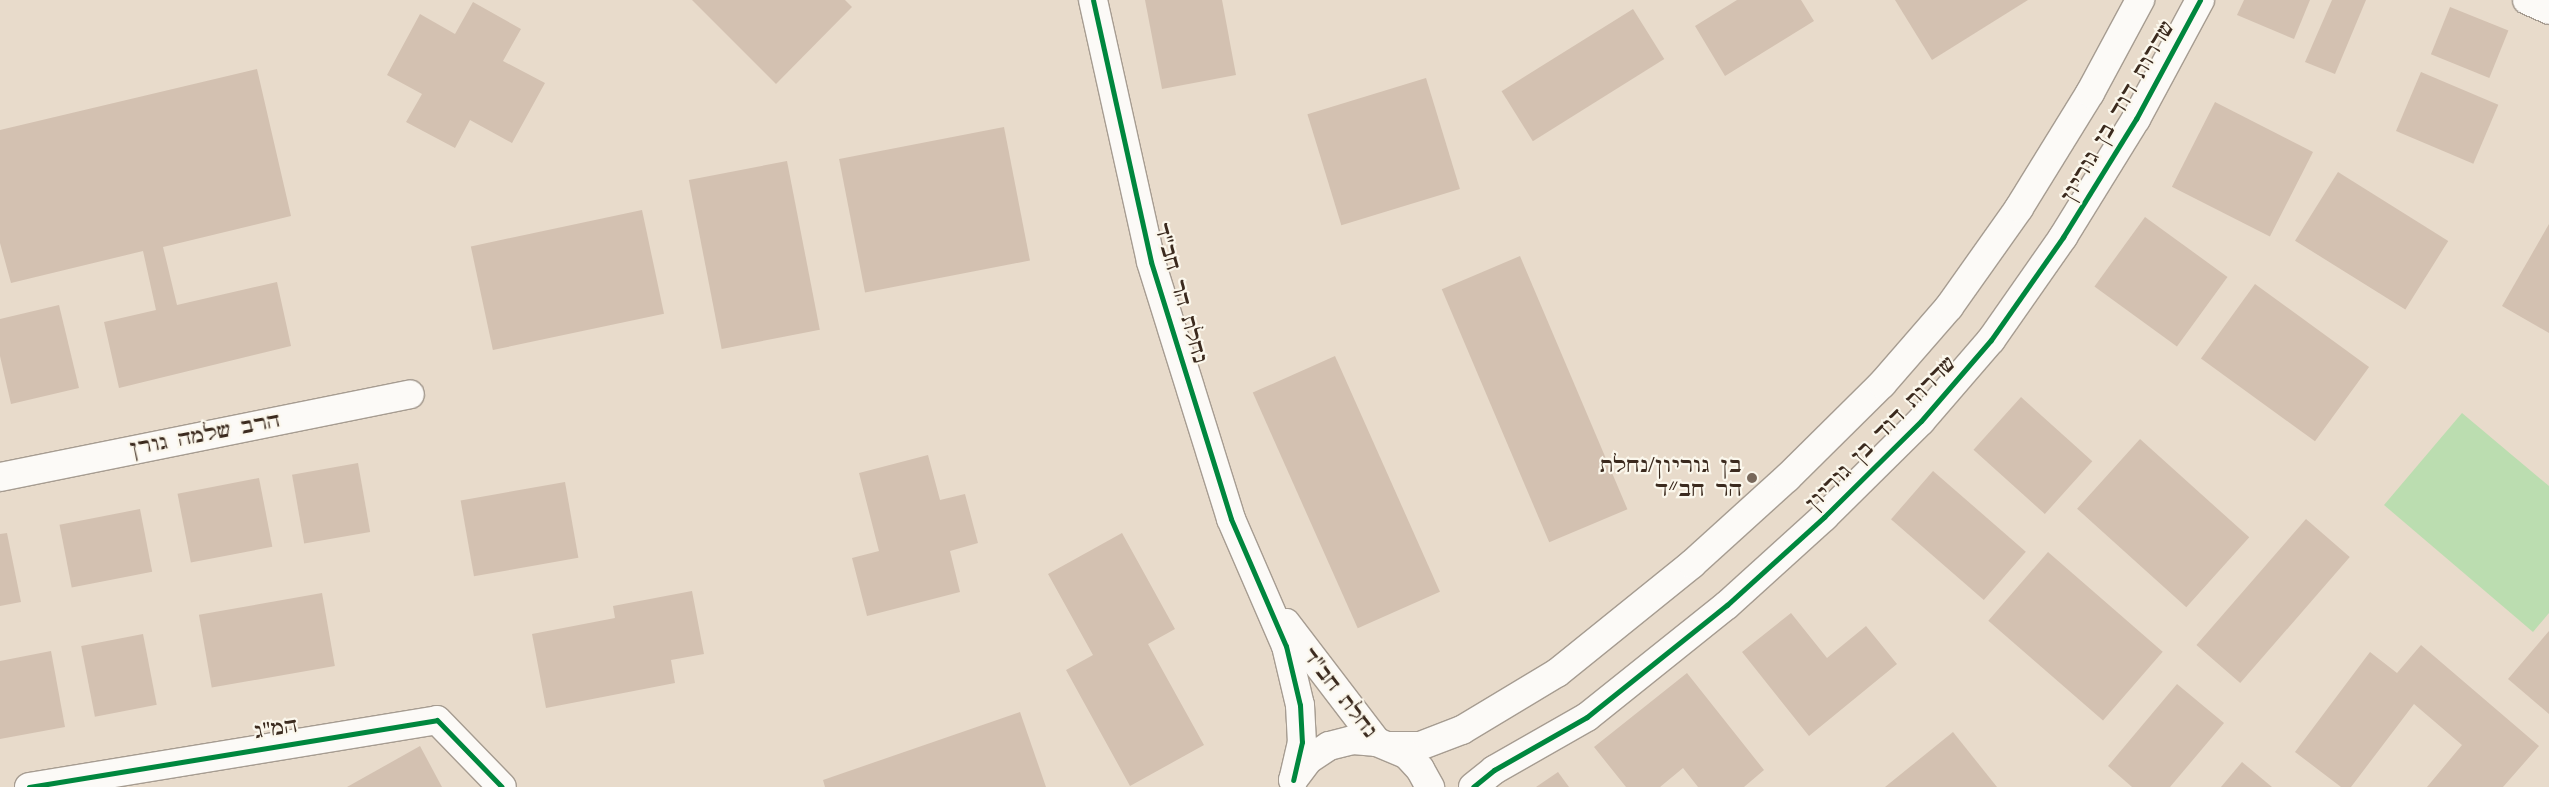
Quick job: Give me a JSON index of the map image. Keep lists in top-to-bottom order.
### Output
{
  "streets": {
    "street": [
      "שדרות דוד בן גוריון",
      "נחלת הר חב\"ד",
      "הרב שלמה גורן",
      "נחלת חב\"ד",
      "המ\"ג"
    ]
  },
  "crossings": [
    ["שדרות דוד בן גוריון", "נחלת חב\"ד"],
    ["נחלת הר חב\"ד", "נחלת חב\"ד"]
  ],
  "places": ["בן גוריון/נחלת הר חב״ד"]
}
